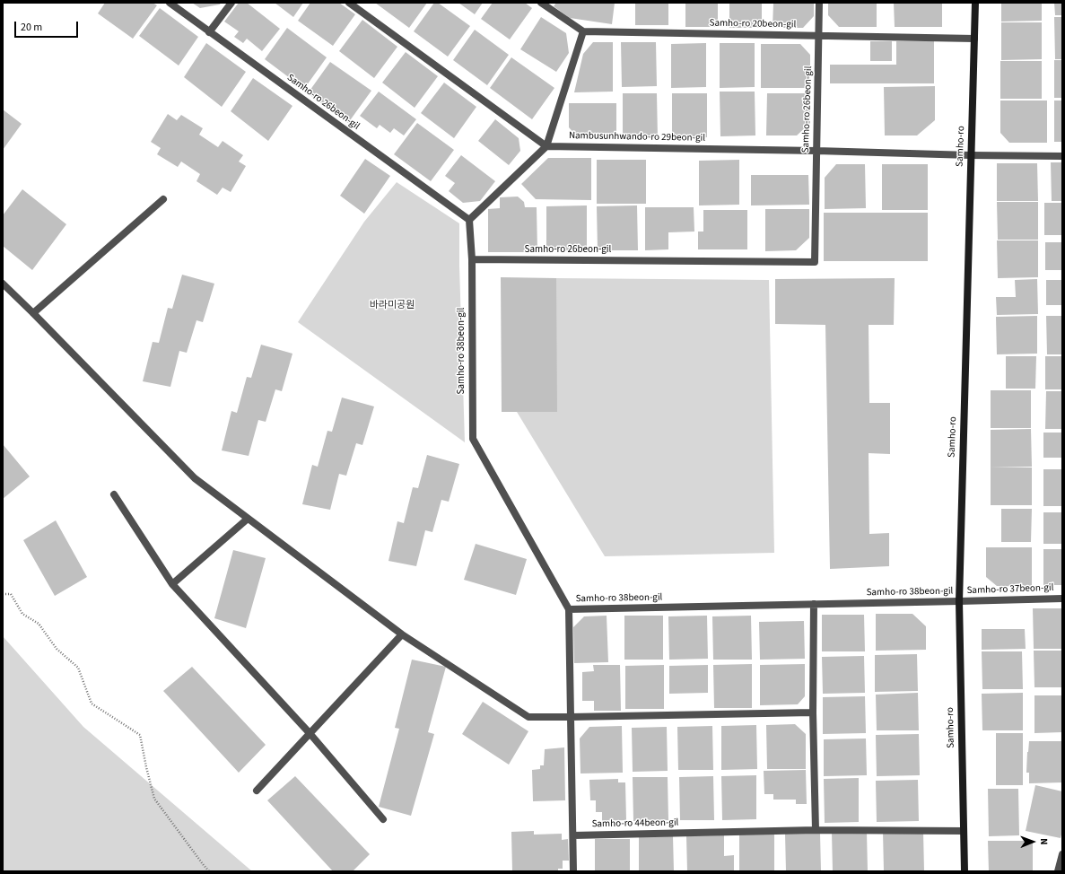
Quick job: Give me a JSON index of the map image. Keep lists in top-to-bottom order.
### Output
{
  "streets": {
    "main road": ["Samho-ro"],
    "street": [
      "Samho-ro 20beon-gil",
      "Samho-ro 26beon-gil",
      "Nambusunhwando-ro 29beon-gil",
      "Samho-ro 38beon-gil",
      "Samho-ro 37beon-gil",
      "Samho-ro 44beon-gil"
    ]
  },
  "crossings": [
    ["Samho-ro 20beon-gil", "Samho-ro 26beon-gil"],
    ["Samho-ro 20beon-gil", "Samho-ro"],
    ["Samho-ro 26beon-gil", "Nambusunhwando-ro 29beon-gil"],
    ["Samho-ro 26beon-gil", "Samho-ro 38beon-gil"],
    ["Nambusunhwando-ro 29beon-gil", "Samho-ro"],
    ["Samho-ro", "Samho-ro 38beon-gil"],
    ["Samho-ro", "Samho-ro 37beon-gil"],
    ["Samho-ro", "Samho-ro 44beon-gil"],
    ["Samho-ro 38beon-gil", "Samho-ro 37beon-gil"]
  ],
  "parks": ["바라미공원"],
  "scale_bar": "20 m",
  "north": "right"
}
